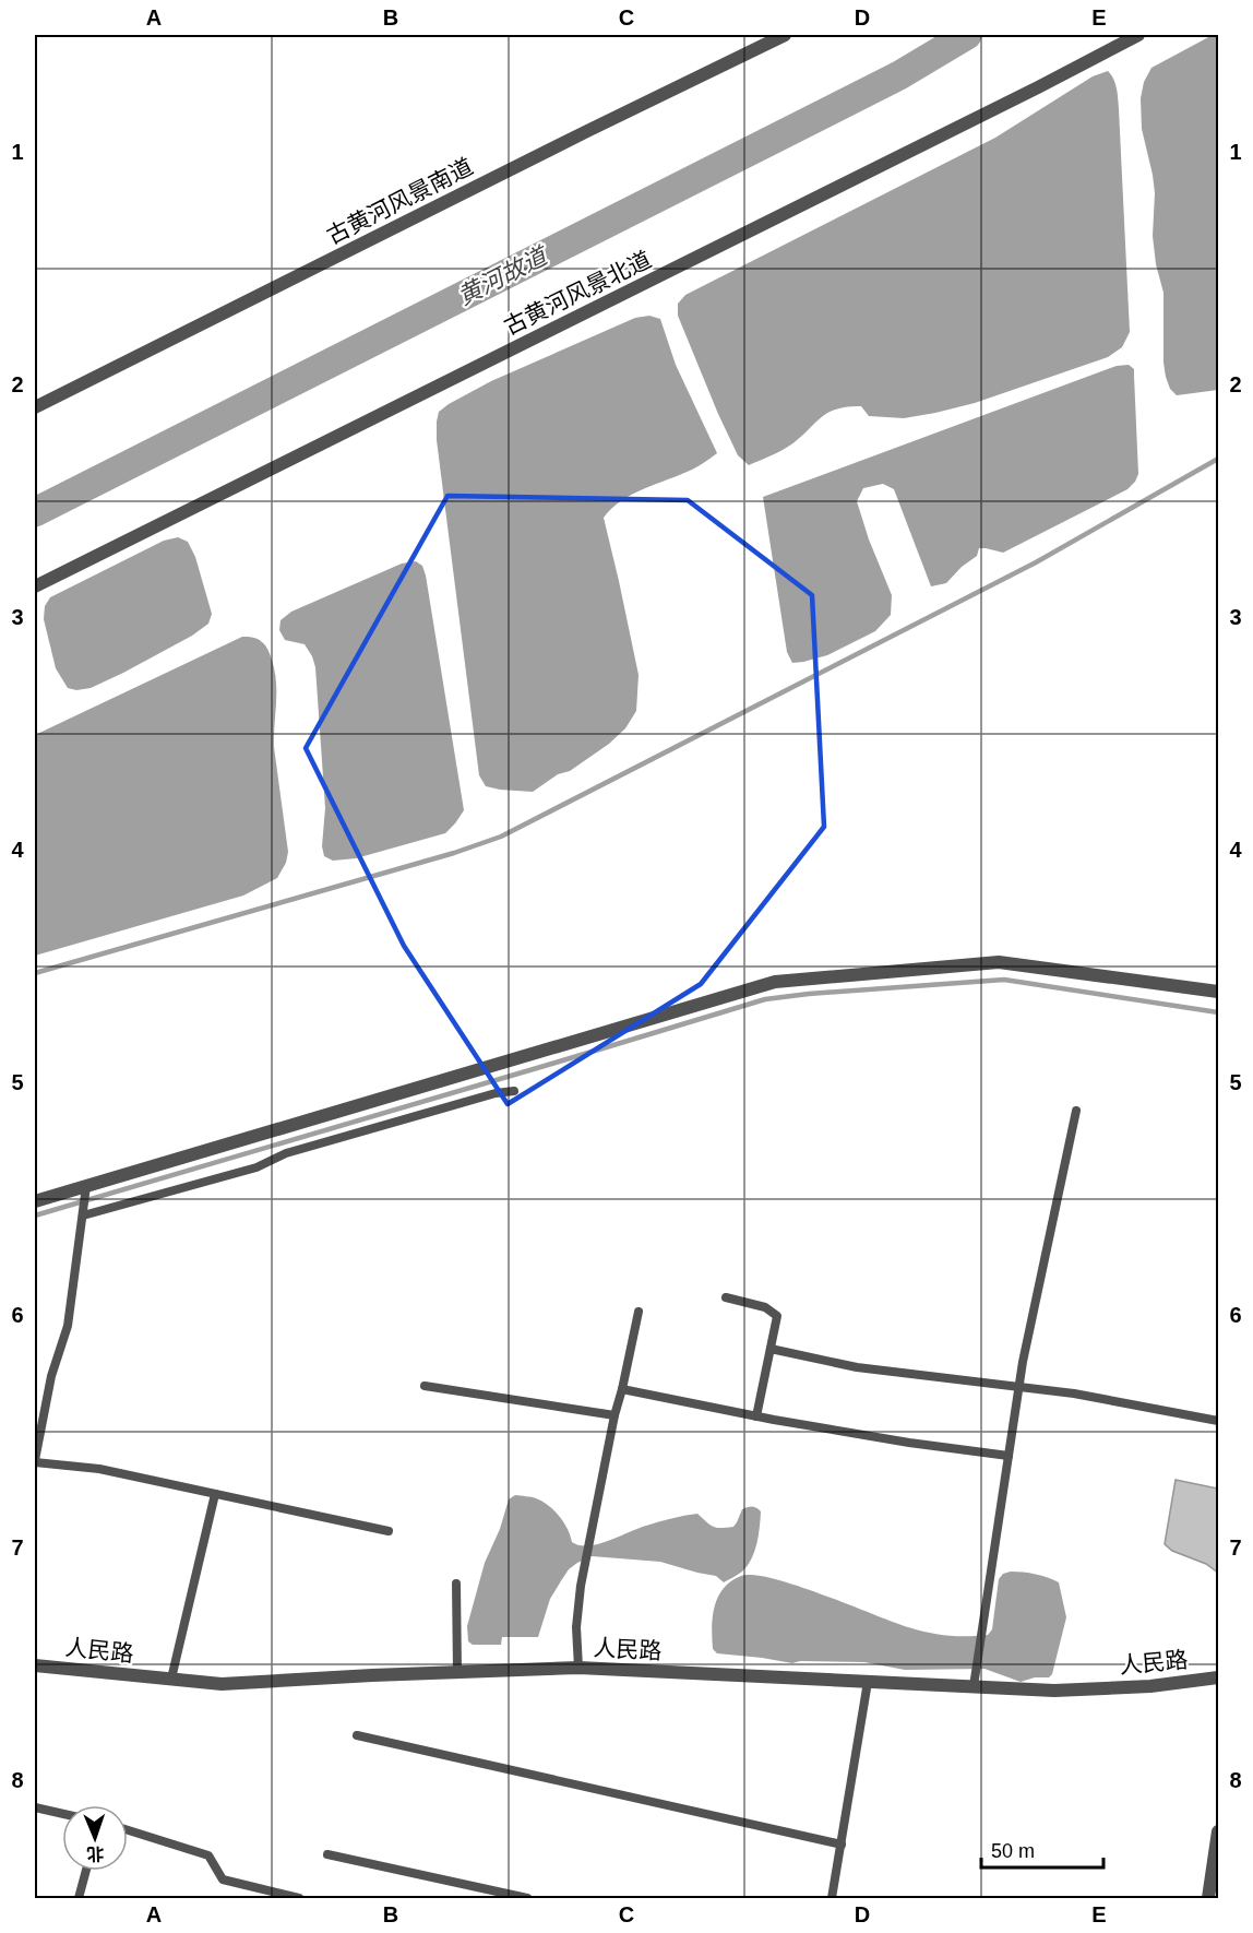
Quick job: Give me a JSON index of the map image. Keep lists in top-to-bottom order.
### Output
{
  "streets": {
    "street": ["古黄河风景南道", "古黄河风景北道", "人民路"]
  },
  "water": ["黄河故道"],
  "scale_bar": "50 m",
  "north": "bottom",
  "grid": {
    "columns": [
      "A",
      "B",
      "C",
      "D",
      "E"
    ],
    "rows": [
      "1",
      "2",
      "3",
      "4",
      "5",
      "6",
      "7",
      "8"
    ]
  }
}
